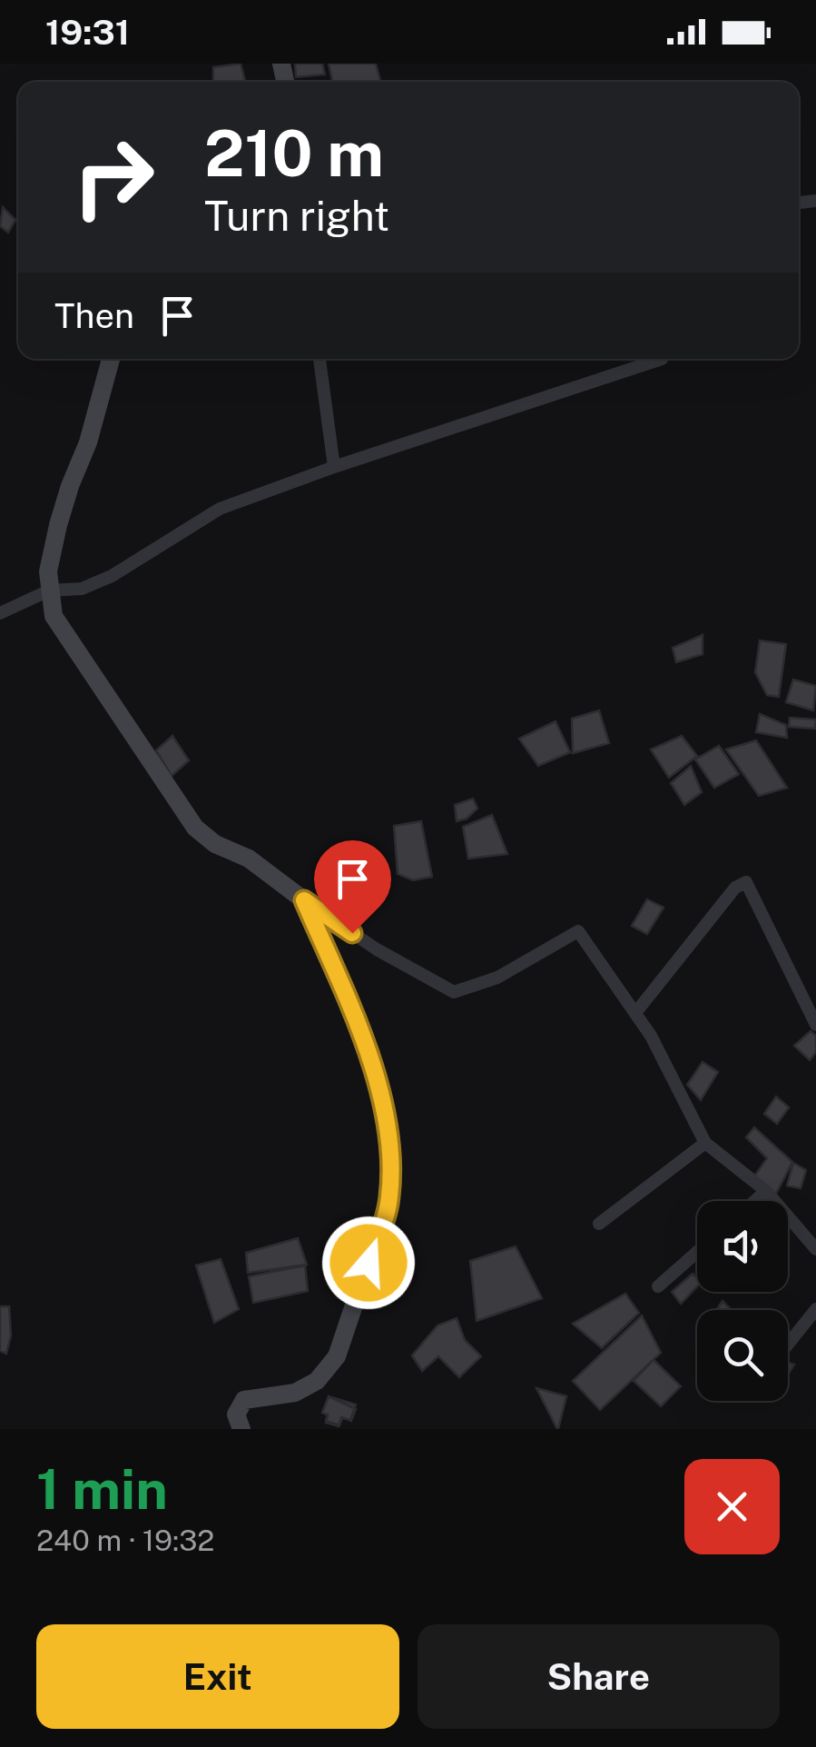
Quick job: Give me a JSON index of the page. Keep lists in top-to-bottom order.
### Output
{
  "page": {
    "status": "19:31",
    "turn": ["210 m", "Turn right"],
    "then": "Then",
    "heading": ["1 min", "240 m · 19:32"],
    "buttons": ["Exit", "Share"]
  }
}
